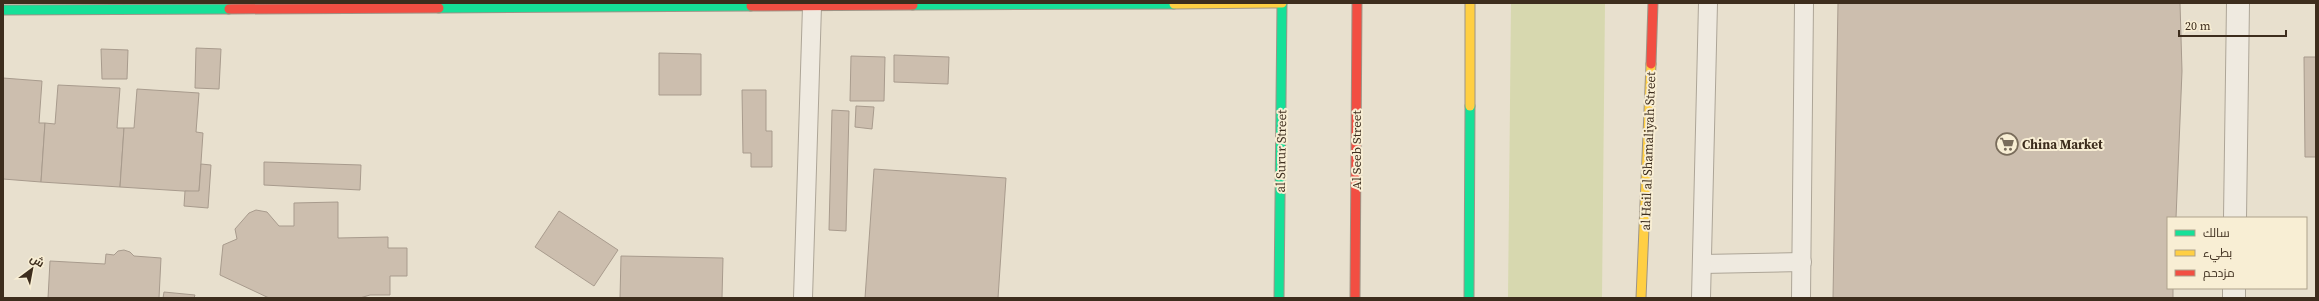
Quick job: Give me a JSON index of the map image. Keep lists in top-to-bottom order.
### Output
{
  "streets": {
    "main road": ["Al Seeb Street", "al Surur Street", "al Hail al Shamaliyah Street"]
  },
  "places": {
    "supermarket": ["China Market"]
  },
  "legend": ["سالك", "بطيء", "مزدحم"],
  "scale_bar": "20 m",
  "north": "top right"
}
